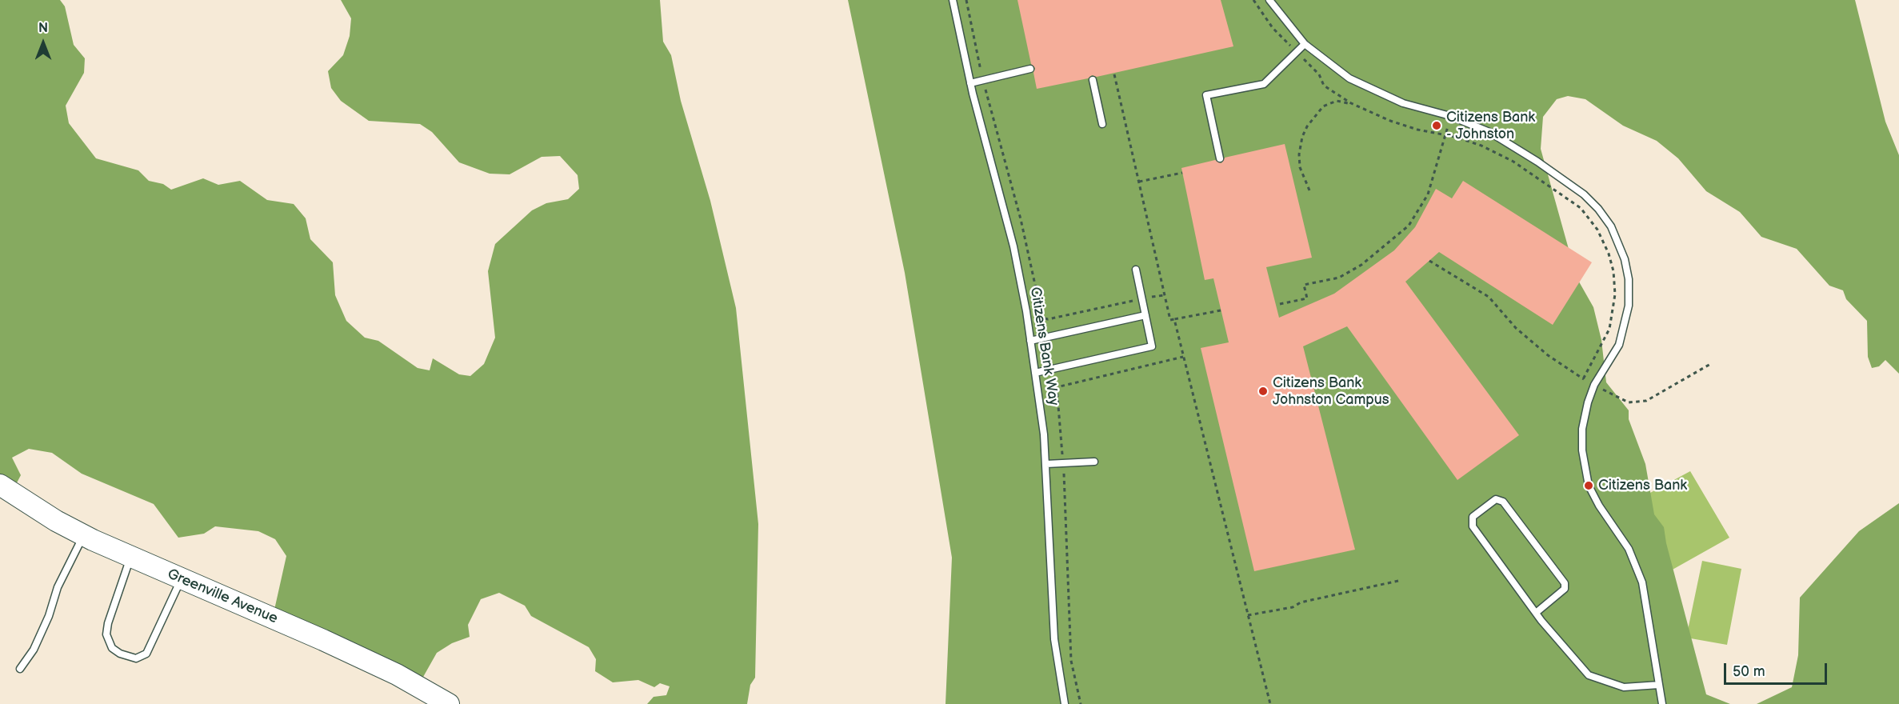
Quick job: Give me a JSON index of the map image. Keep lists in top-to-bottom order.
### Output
{
  "streets": {
    "main road": ["Greenville Avenue"],
    "lane": ["Citizens Bank Way"]
  },
  "places": ["Citizens Bank - Johnston", "Citizens Bank Johnston Campus", "Citizens Bank"],
  "scale_bar": "50 m",
  "north": "top"
}
